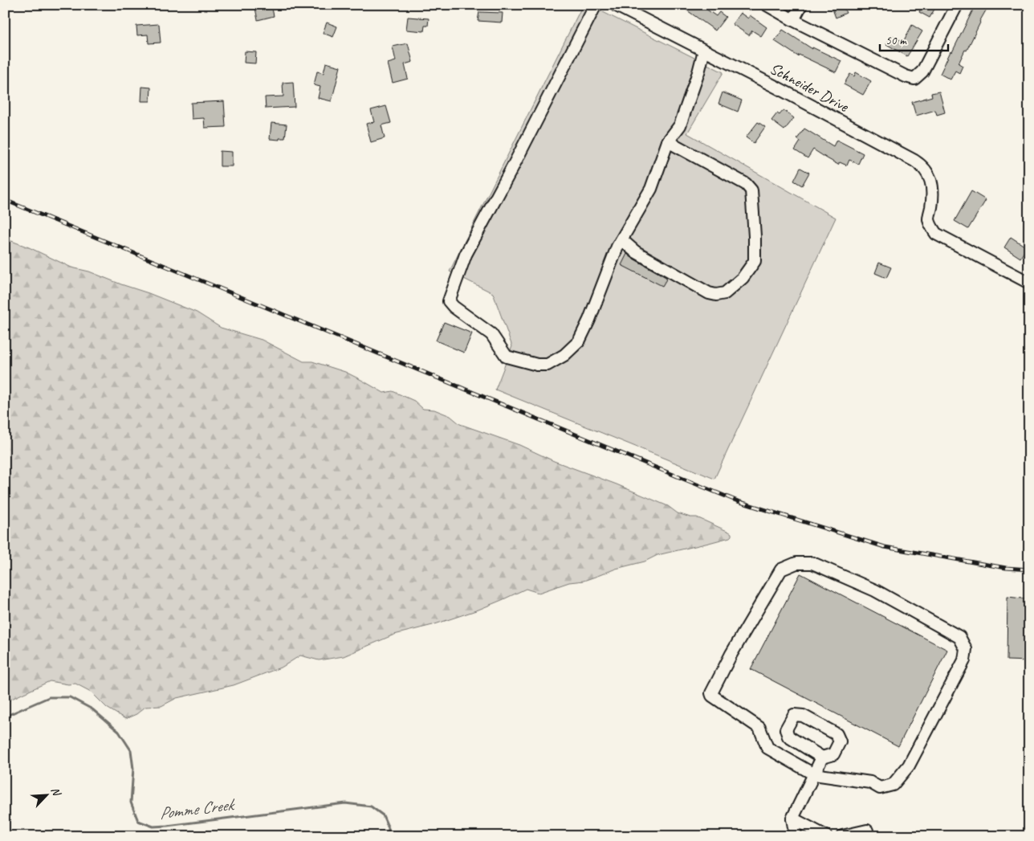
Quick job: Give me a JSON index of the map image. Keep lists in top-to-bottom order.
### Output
{
  "streets": {
    "street": ["Schneider Drive"]
  },
  "water": ["Pomme Creek"],
  "scale_bar": "50 m",
  "north": "top right"
}
